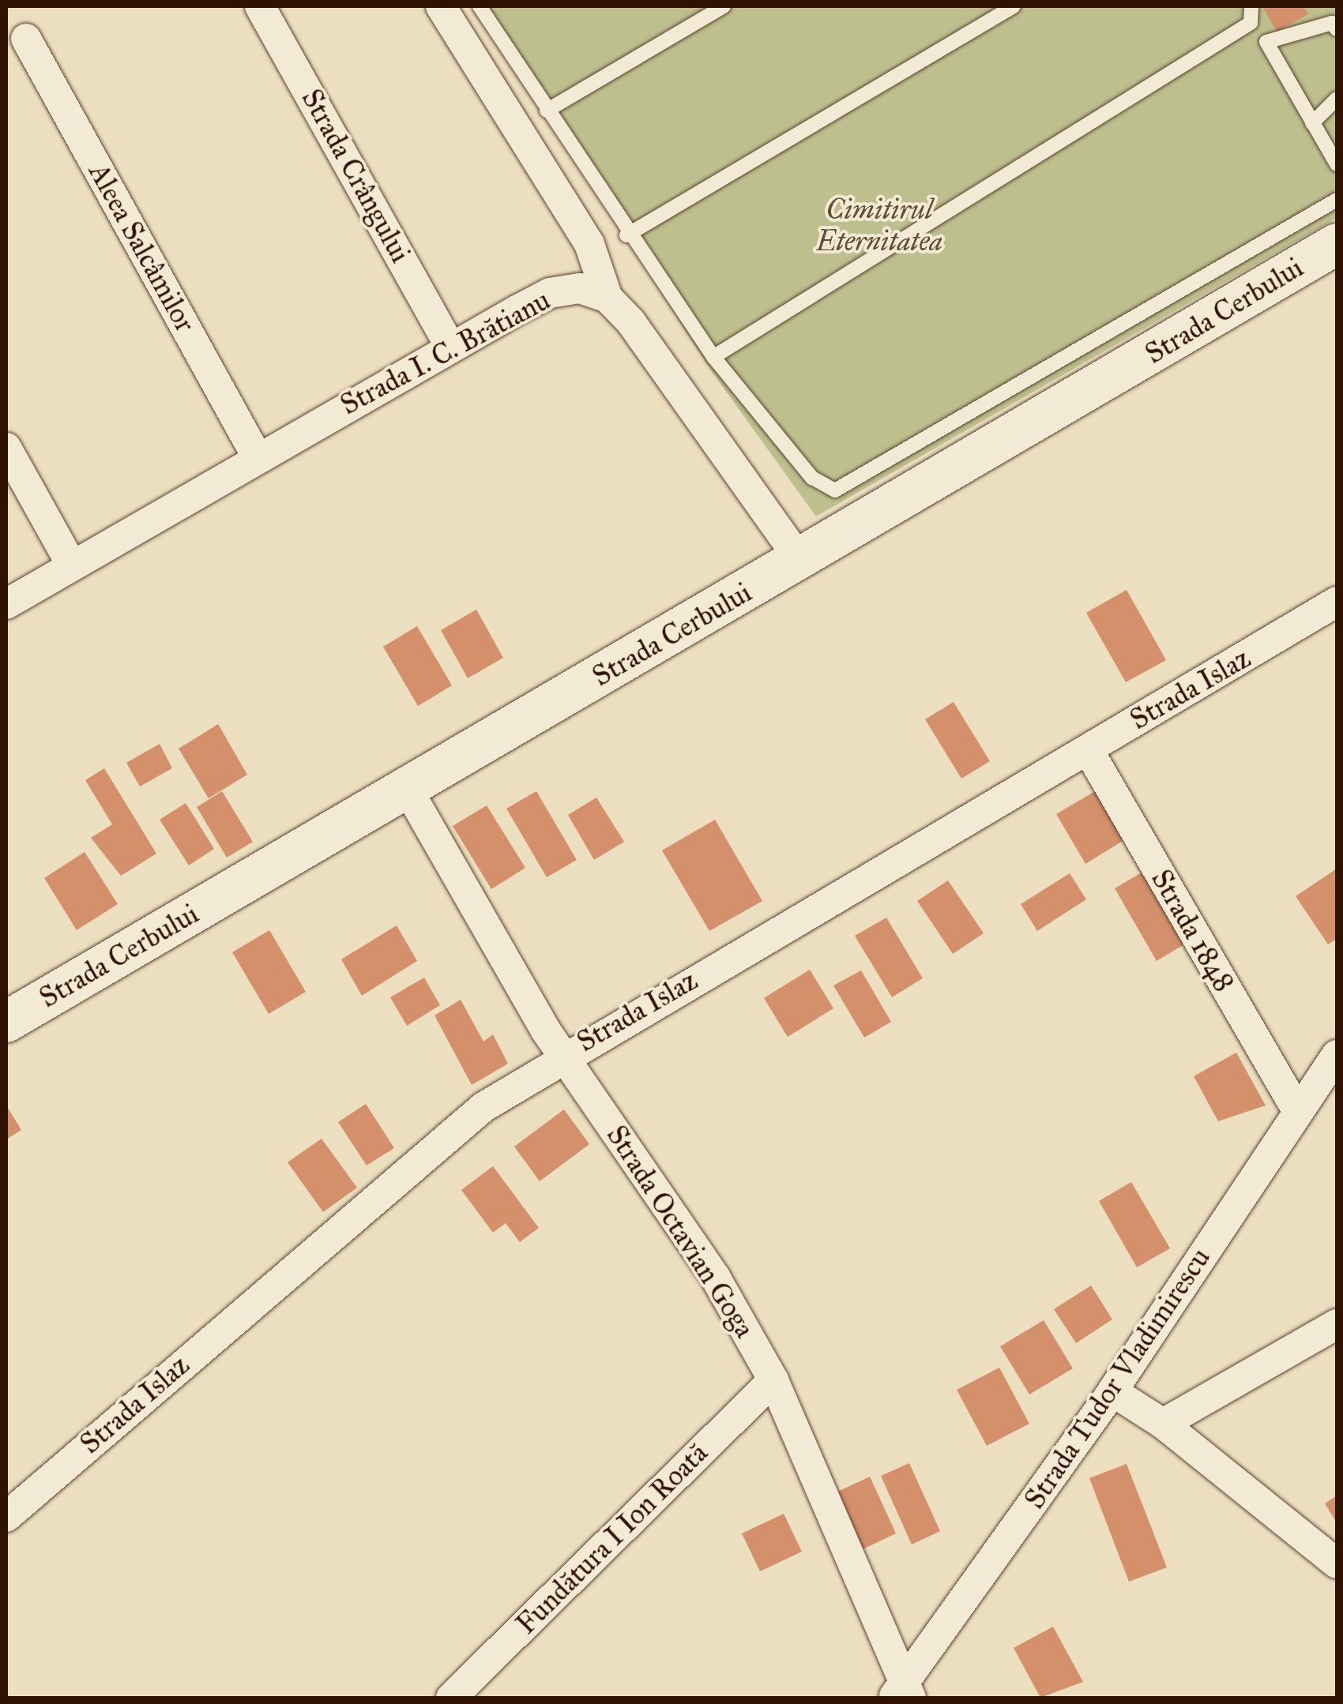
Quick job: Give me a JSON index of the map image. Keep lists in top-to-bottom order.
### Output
{
  "streets": {
    "street": [
      "Strada Crângului",
      "Aleea Salcâmilor",
      "Strada Cerbului",
      "Strada I. C. Brătianu",
      "Strada Islaz",
      "Strada 1848",
      "Strada Octavian Goga",
      "Strada Tudor Vladimirescu",
      "Fundătura I Ion Roată"
    ]
  },
  "crossings": [
    ["Strada Crângului", "Strada I. C. Brătianu"],
    ["Aleea Salcâmilor", "Strada I. C. Brătianu"],
    ["Strada Cerbului", "Strada Octavian Goga"],
    ["Strada Islaz", "Strada 1848"],
    ["Strada Islaz", "Strada Octavian Goga"],
    ["Strada 1848", "Strada Tudor Vladimirescu"],
    ["Strada Octavian Goga", "Strada Tudor Vladimirescu"],
    ["Strada Octavian Goga", "Fundătura I Ion Roată"]
  ],
  "parks": ["Cimitirul Eternitatea"]
}
